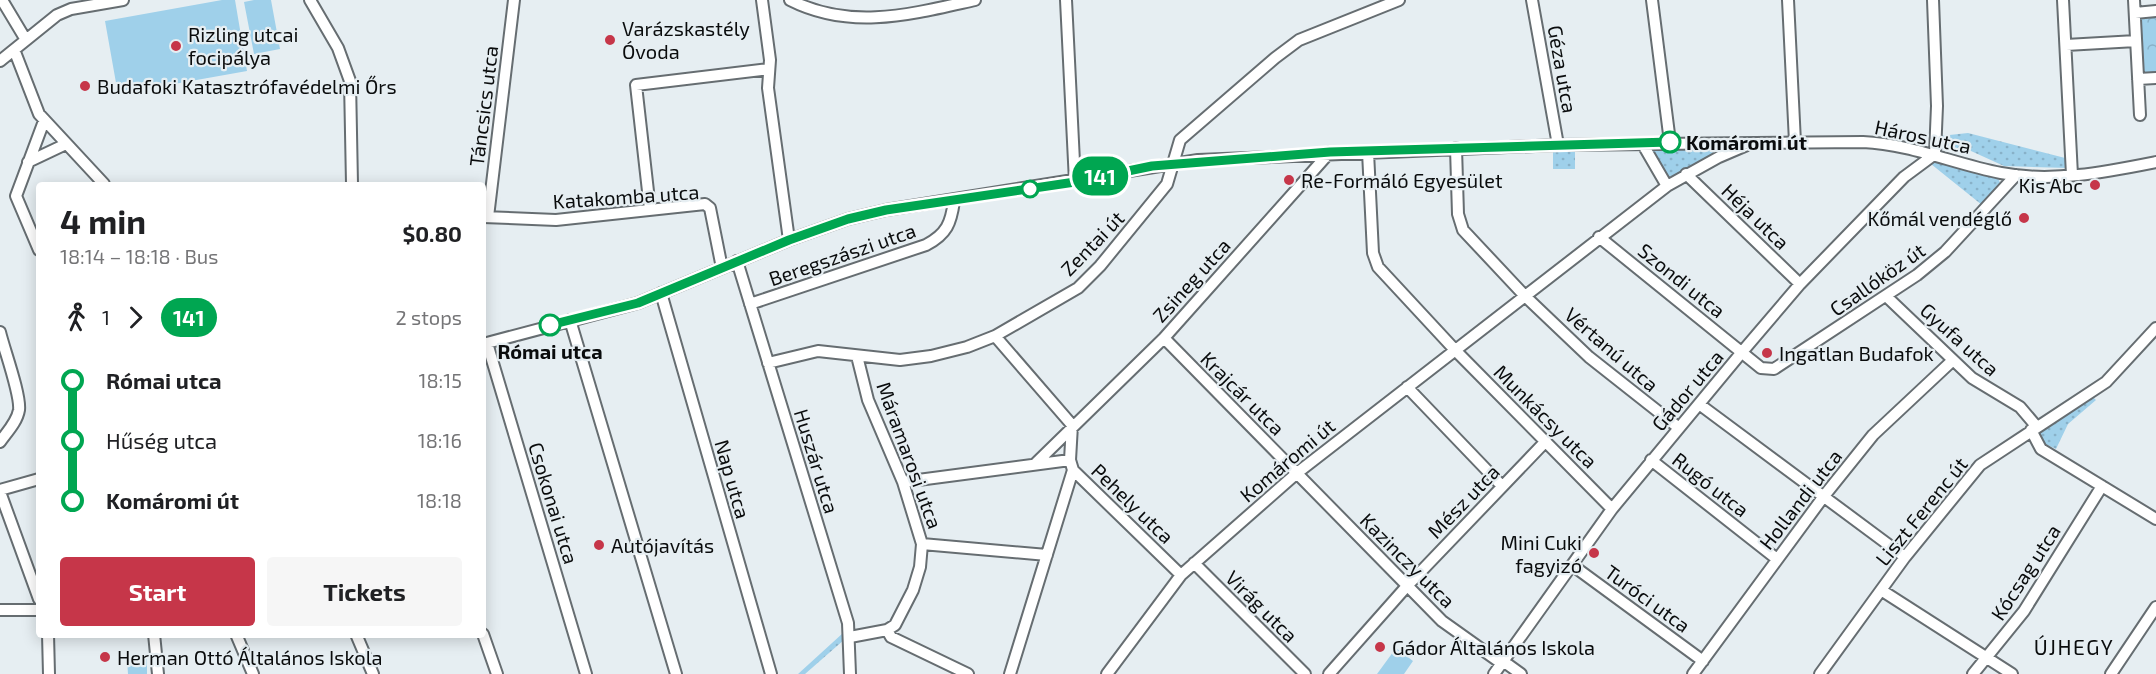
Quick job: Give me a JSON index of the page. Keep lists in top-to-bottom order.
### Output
{
  "streets": {
    "street": [
      "Géza utca",
      "Táncsics utca",
      "Háros utca",
      "Katakomba utca",
      "Héja utca",
      "Zentai út",
      "Beregszászi utca",
      "Csallóköz út",
      "Zsineg utca",
      "Szondi utca",
      "Gyufa utca",
      "Vértanú utca",
      "Gádor utca",
      "Krajcár utca",
      "Munkácsy utca",
      "Máramarosi utca",
      "Komáromi út",
      "Huszár utca",
      "Nap utca",
      "Rugó utca",
      "Hollandi utca",
      "Mész utca",
      "Csokonai utca",
      "Pehely utca",
      "Liszt Ferenc út",
      "Kazinczy utca",
      "Kócsag utca",
      "Turóci utca",
      "Virág utca"
    ]
  },
  "crossings": [
    ["Géza utca", "Háros utca"],
    ["Táncsics utca", "Katakomba utca"],
    ["Háros utca", "Katakomba utca"],
    ["Háros utca", "Zentai út"],
    ["Háros utca", "Beregszászi utca"],
    ["Háros utca", "Csallóköz út"],
    ["Háros utca", "Zsineg utca"],
    ["Háros utca", "Vértanú utca"],
    ["Háros utca", "Gádor utca"],
    ["Háros utca", "Munkácsy utca"],
    ["Háros utca", "Komáromi út"],
    ["Háros utca", "Huszár utca"],
    ["Háros utca", "Nap utca"],
    ["Héja utca", "Gádor utca"],
    ["Héja utca", "Komáromi út"],
    ["Zentai út", "Máramarosi utca"],
    ["Zentai út", "Huszár utca"],
    ["Beregszászi utca", "Huszár utca"],
    ["Csallóköz út", "Szondi utca"],
    ["Csallóköz út", "Gyufa utca"],
    ["Csallóköz út", "Gádor utca"],
    ["Zsineg utca", "Krajcár utca"],
    ["Zsineg utca", "Pehely utca"],
    ["Szondi utca", "Gádor utca"],
    ["Szondi utca", "Komáromi út"],
    ["Gyufa utca", "Hollandi utca"],
    ["Gyufa utca", "Liszt Ferenc út"],
    ["Gyufa utca", "Kócsag utca"],
    ["Vértanú utca", "Gádor utca"],
    ["Vértanú utca", "Komáromi út"],
    ["Gádor utca", "Munkácsy utca"],
    ["Gádor utca", "Rugó utca"],
    ["Gádor utca", "Kazinczy utca"],
    ["Gádor utca", "Turóci utca"],
    ["Krajcár utca", "Komáromi út"],
    ["Krajcár utca", "Kazinczy utca"],
    ["Munkácsy utca", "Komáromi út"],
    ["Munkácsy utca", "Mész utca"],
    ["Komáromi út", "Pehely utca"],
    ["Komáromi út", "Kazinczy utca"],
    ["Komáromi út", "Virág utca"],
    ["Rugó utca", "Hollandi utca"],
    ["Hollandi utca", "Turóci utca"],
    ["Mész utca", "Kazinczy utca"]
  ],
  "districts": ["ÚJHEGY"],
  "places": [
    "Varázskastély Óvoda",
    "Rizling utcai focipálya",
    "Budafoki Katasztrófavédelmi Őrs",
    "Komáromi út",
    "Re-Formáló Egyesület",
    "Kis Abc",
    "Kőmál vendéglő",
    "Római utca",
    "Ingatlan Budafok",
    "Autójavítás",
    "Mini Cuki fagyizó",
    "Gádor Általános Iskola",
    "Herman Ottó Általános Iskola"
  ],
  "lines": ["bus line 141"],
  "page": {
    "on_map": "141",
    "heading": ["4 min", "18:14 – 18:18 · Bus", "$0.80"],
    "legs": ["1", "141", "2 stops"],
    "list": [
      {
        "name": "Római utca",
        "value": "18:15"
      },
      {
        "name": "Hűség utca",
        "value": "18:16"
      },
      {
        "name": "Komáromi út",
        "value": "18:18"
      }
    ],
    "buttons": ["Start", "Tickets"]
  }
}
